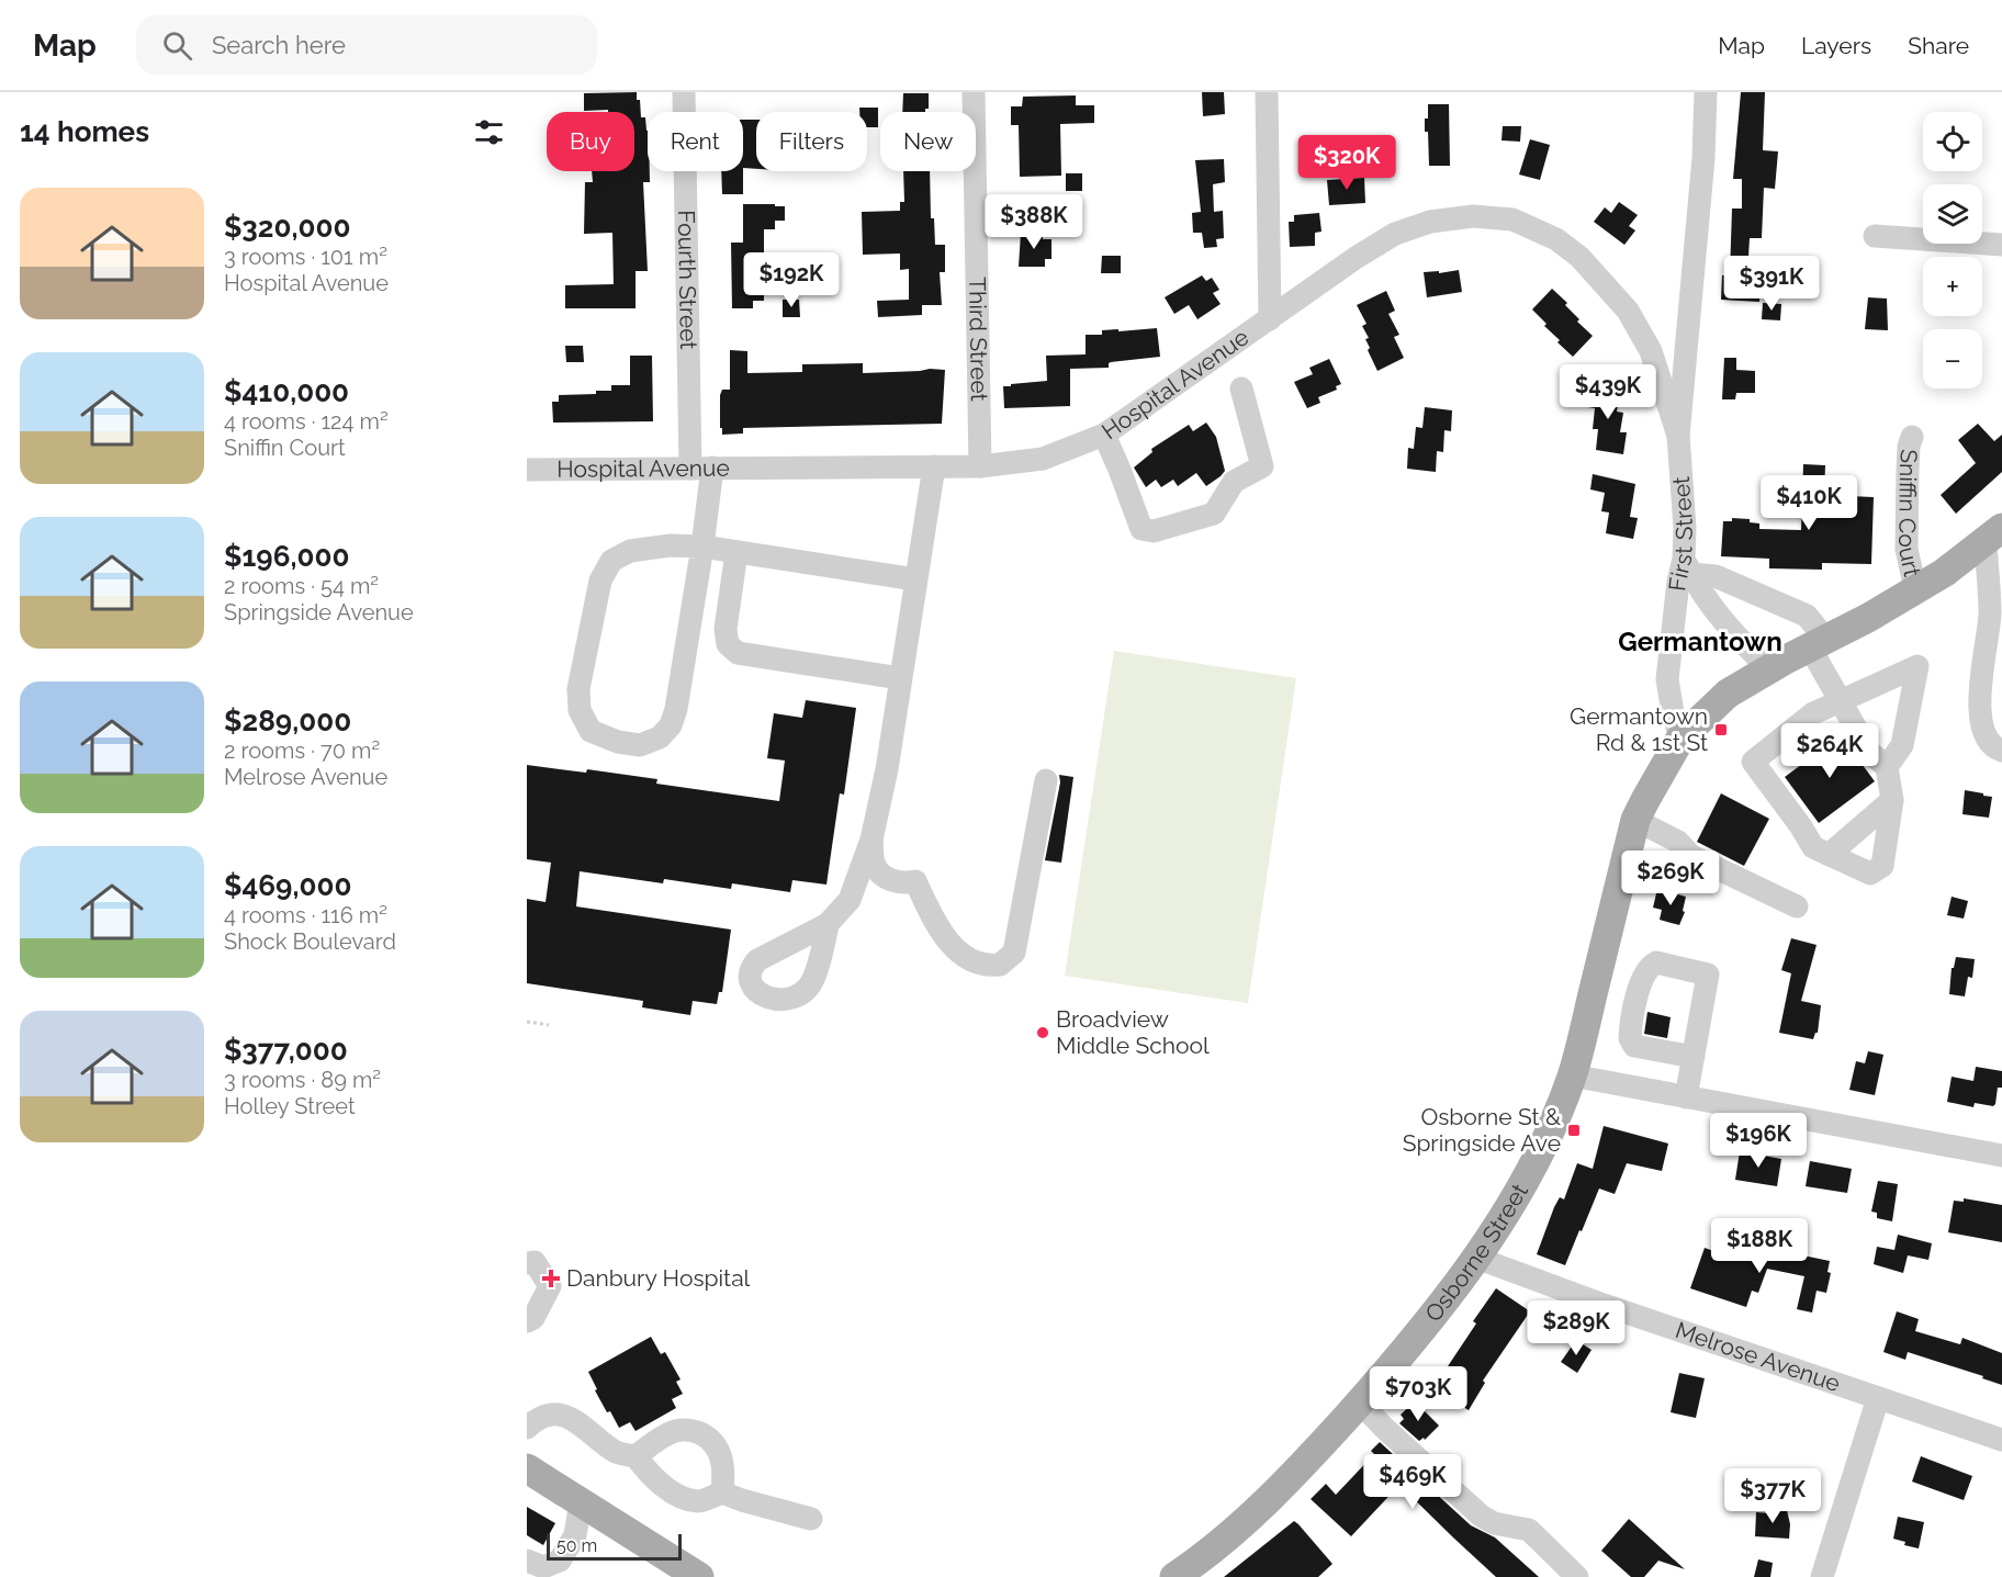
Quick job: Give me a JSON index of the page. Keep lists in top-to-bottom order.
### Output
{
  "streets": {
    "main road": ["Osborne Street"],
    "street": [
      "Fourth Street",
      "Third Street",
      "Hospital Avenue",
      "Sniffin Court",
      "First Street",
      "Melrose Avenue"
    ]
  },
  "crossings": [
    ["Fourth Street", "Hospital Avenue"],
    ["Third Street", "Hospital Avenue"],
    ["Hospital Avenue", "First Street"],
    ["Sniffin Court", "Osborne Street"],
    ["First Street", "Osborne Street"],
    ["Osborne Street", "Melrose Avenue"]
  ],
  "districts": ["Germantown"],
  "places": {
    "transit": ["Germantown Rd & 1st St", "Osborne St & Springside Ave"],
    "other": ["Broadview Middle School"],
    "health": ["Danbury Hospital"]
  },
  "scale_bar": "50 m",
  "page": {
    "header": "Map",
    "search": "Search here",
    "nav": ["Map", "Layers", "Share"],
    "heading": "14 homes",
    "map_buttons": ["+", "−"],
    "chip": [
      "Buy",
      "Rent",
      "Filters",
      "New"
    ],
    "price": [
      "$320K",
      "$388K",
      "$192K",
      "$391K",
      "$439K",
      "$410K",
      "$264K",
      "$269K",
      "$196K",
      "$188K",
      "$289K",
      "$703K",
      "$469K",
      "$377K"
    ],
    "list": [
      {
        "name": "$320,000",
        "note": "3 rooms · 101 m² · Hospital Avenue"
      },
      {
        "name": "$410,000",
        "note": "4 rooms · 124 m² · Sniffin Court"
      },
      {
        "name": "$196,000",
        "note": "2 rooms · 54 m² · Springside Avenue"
      },
      {
        "name": "$289,000",
        "note": "2 rooms · 70 m² · Melrose Avenue"
      },
      {
        "name": "$469,000",
        "note": "4 rooms · 116 m² · Shock Boulevard"
      },
      {
        "name": "$377,000",
        "note": "3 rooms · 89 m² · Holley Street"
      }
    ],
    "scale": "50 m"
  }
}
